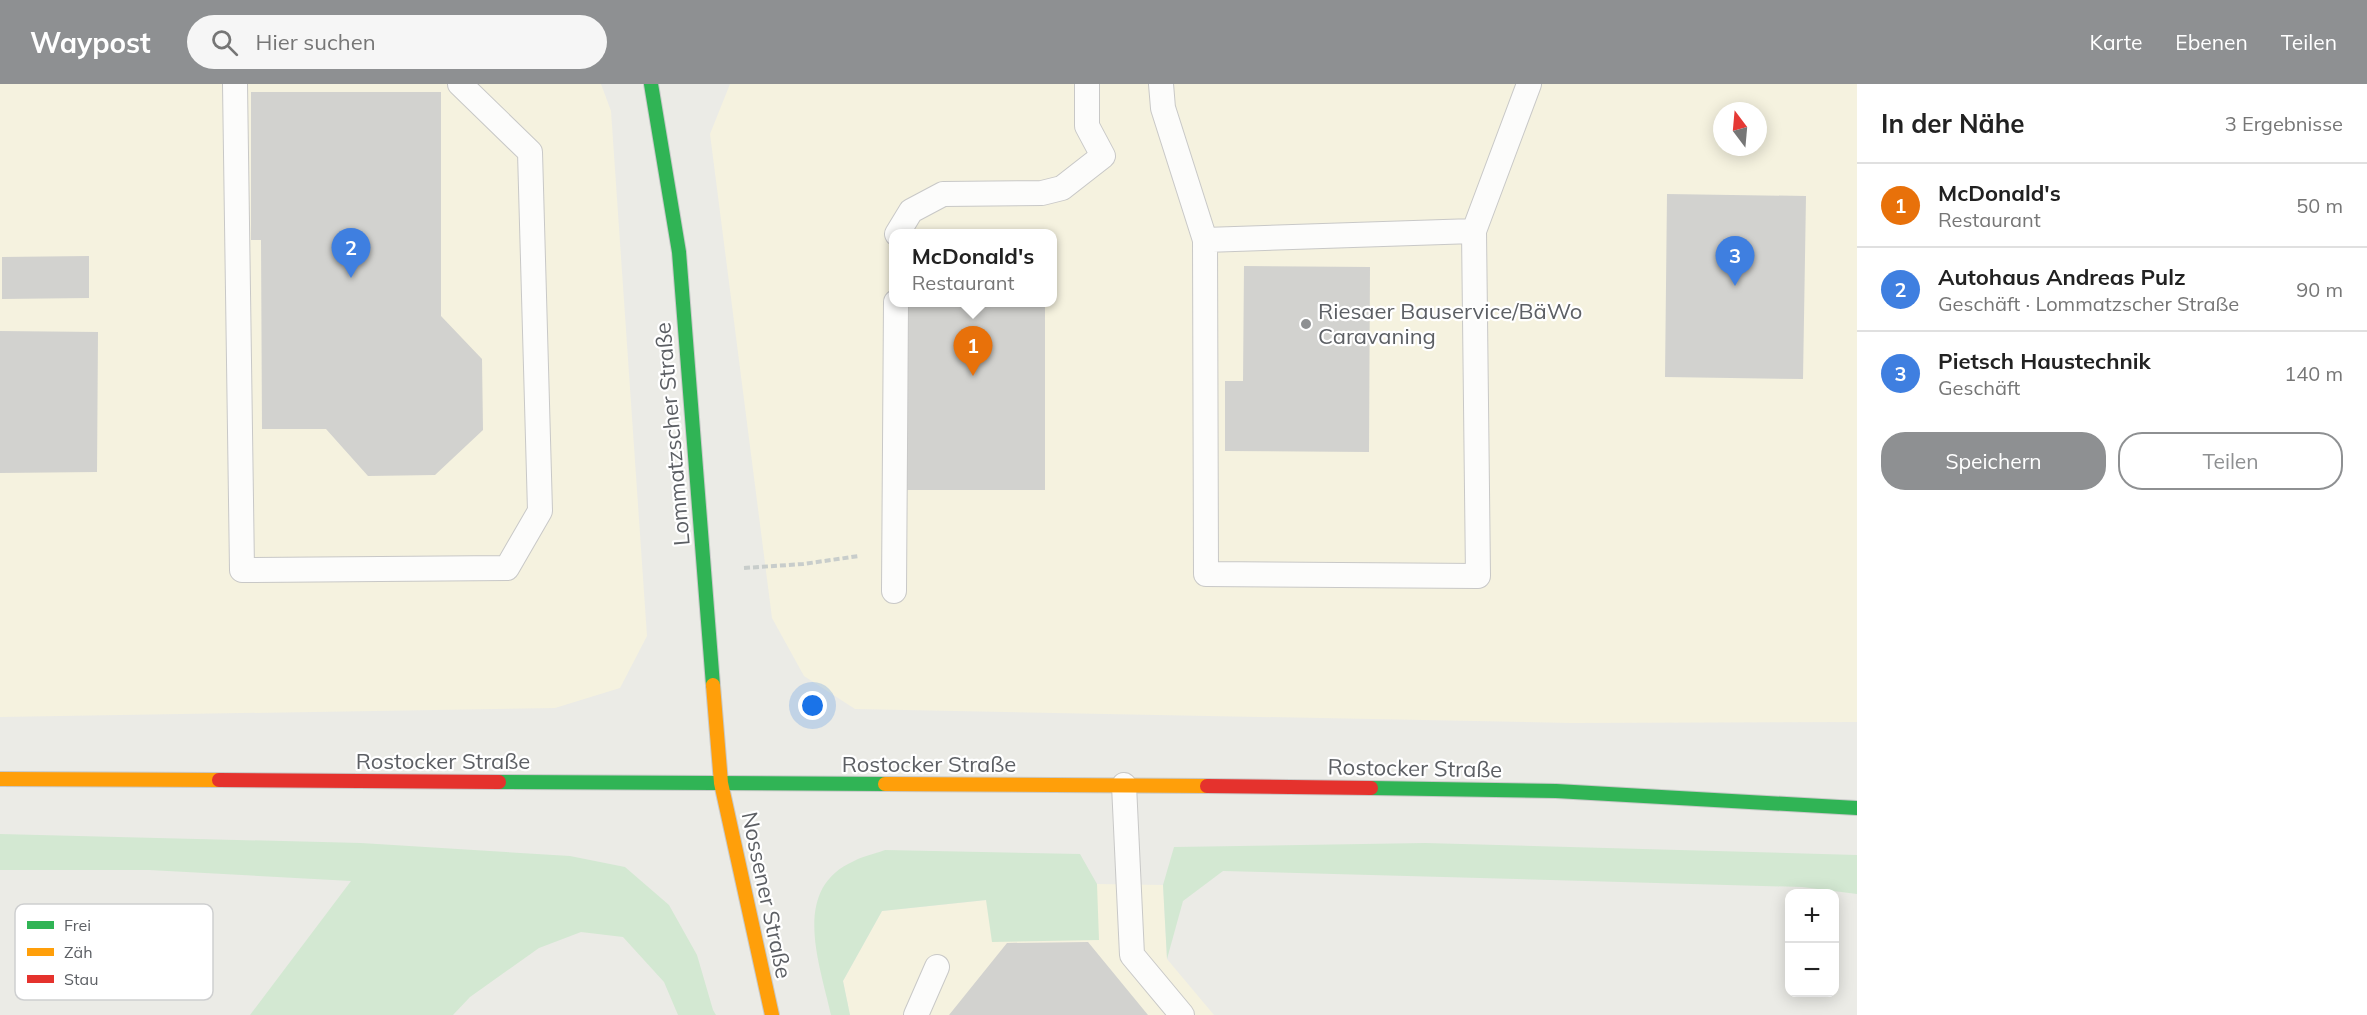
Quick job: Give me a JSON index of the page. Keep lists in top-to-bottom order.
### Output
{
  "streets": {
    "street": ["Lommatzscher Straße", "Rostocker Straße", "Nossener Straße"]
  },
  "crossings": [
    ["Lommatzscher Straße", "Rostocker Straße"],
    ["Lommatzscher Straße", "Nossener Straße"],
    ["Rostocker Straße", "Nossener Straße"]
  ],
  "places": ["Riesaer Bauservice/BäWo Caravaning"],
  "legend": ["Frei", "Zäh", "Stau"],
  "north": "top",
  "page": {
    "header": "Waypost",
    "search": "Hier suchen",
    "nav": ["Karte", "Ebenen", "Teilen"],
    "heading": ["In der Nähe", "3 Ergebnisse"],
    "list": [
      {
        "mark": "1",
        "name": "McDonald's",
        "note": "Restaurant",
        "value": "50 m"
      },
      {
        "mark": "2",
        "name": "Autohaus Andreas Pulz",
        "note": "Geschäft · Lommatzscher Straße",
        "value": "90 m"
      },
      {
        "mark": "3",
        "name": "Pietsch Haustechnik",
        "note": "Geschäft",
        "value": "140 m"
      }
    ],
    "pins": ["2", "3", "1"],
    "popup": ["McDonald's", "Restaurant"],
    "buttons": ["Speichern", "Teilen"],
    "map_buttons": ["+", "−"]
  }
}
